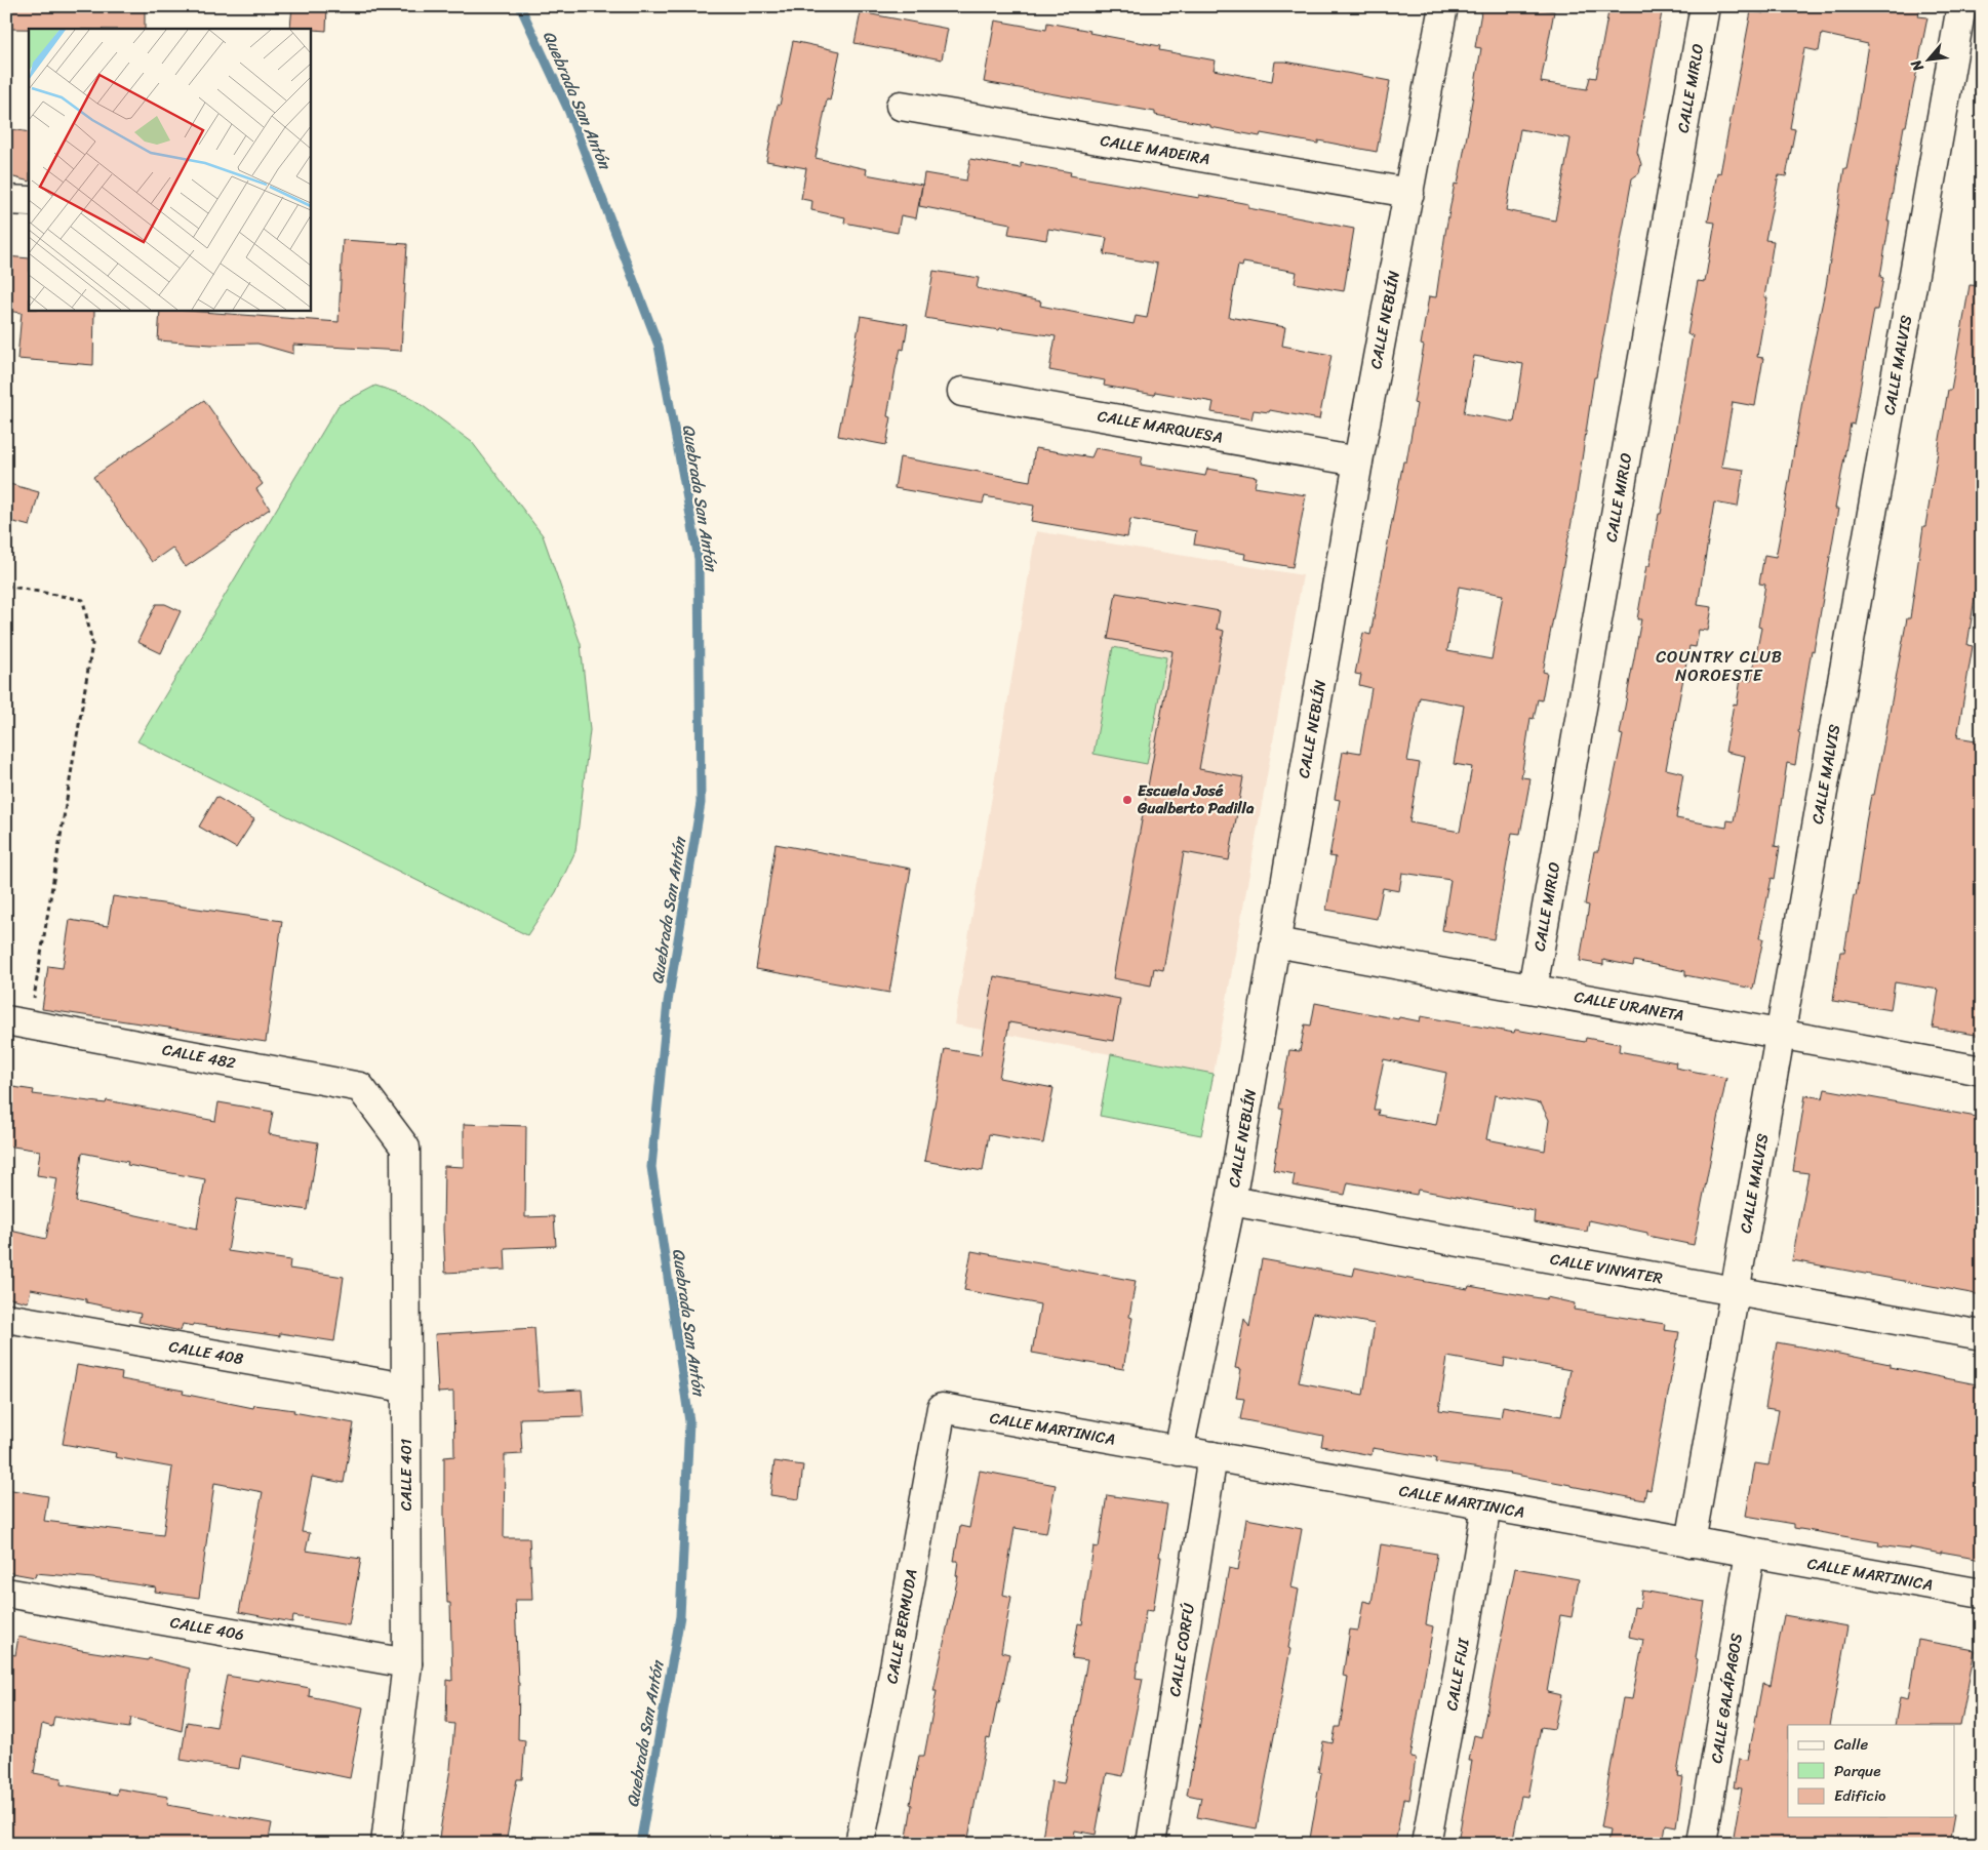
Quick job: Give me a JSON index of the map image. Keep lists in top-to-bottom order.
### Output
{
  "streets": {
    "street": [
      "CALLE MIRLO",
      "CALLE MADEIRA",
      "CALLE NEBLÍN",
      "CALLE MALVIS",
      "CALLE MARQUESA",
      "CALLE URANETA",
      "CALLE 482",
      "CALLE VINYATER",
      "CALLE 408",
      "CALLE MARTINICA",
      "CALLE 401",
      "CALLE BERMUDA",
      "CALLE 406",
      "CALLE CORFÚ",
      "CALLE FIJI",
      "CALLE GALÁPAGOS"
    ]
  },
  "crossings": [
    ["CALLE MIRLO", "CALLE URANETA"],
    ["CALLE MADEIRA", "CALLE NEBLÍN"],
    ["CALLE NEBLÍN", "CALLE MARQUESA"],
    ["CALLE NEBLÍN", "CALLE URANETA"],
    ["CALLE NEBLÍN", "CALLE VINYATER"],
    ["CALLE NEBLÍN", "CALLE MARTINICA"],
    ["CALLE MALVIS", "CALLE URANETA"],
    ["CALLE MALVIS", "CALLE VINYATER"],
    ["CALLE MALVIS", "CALLE MARTINICA"],
    ["CALLE 482", "CALLE 401"],
    ["CALLE 408", "CALLE 401"],
    ["CALLE MARTINICA", "CALLE BERMUDA"],
    ["CALLE MARTINICA", "CALLE CORFÚ"],
    ["CALLE MARTINICA", "CALLE FIJI"],
    ["CALLE MARTINICA", "CALLE GALÁPAGOS"],
    ["CALLE 401", "CALLE 406"]
  ],
  "districts": ["COUNTRY CLUB NOROESTE"],
  "water": ["Quebrada San Antón"],
  "places": ["Escuela José Gualberto Padilla"],
  "legend": ["Calle", "Parque", "Edificio"],
  "north": "bottom left"
}
